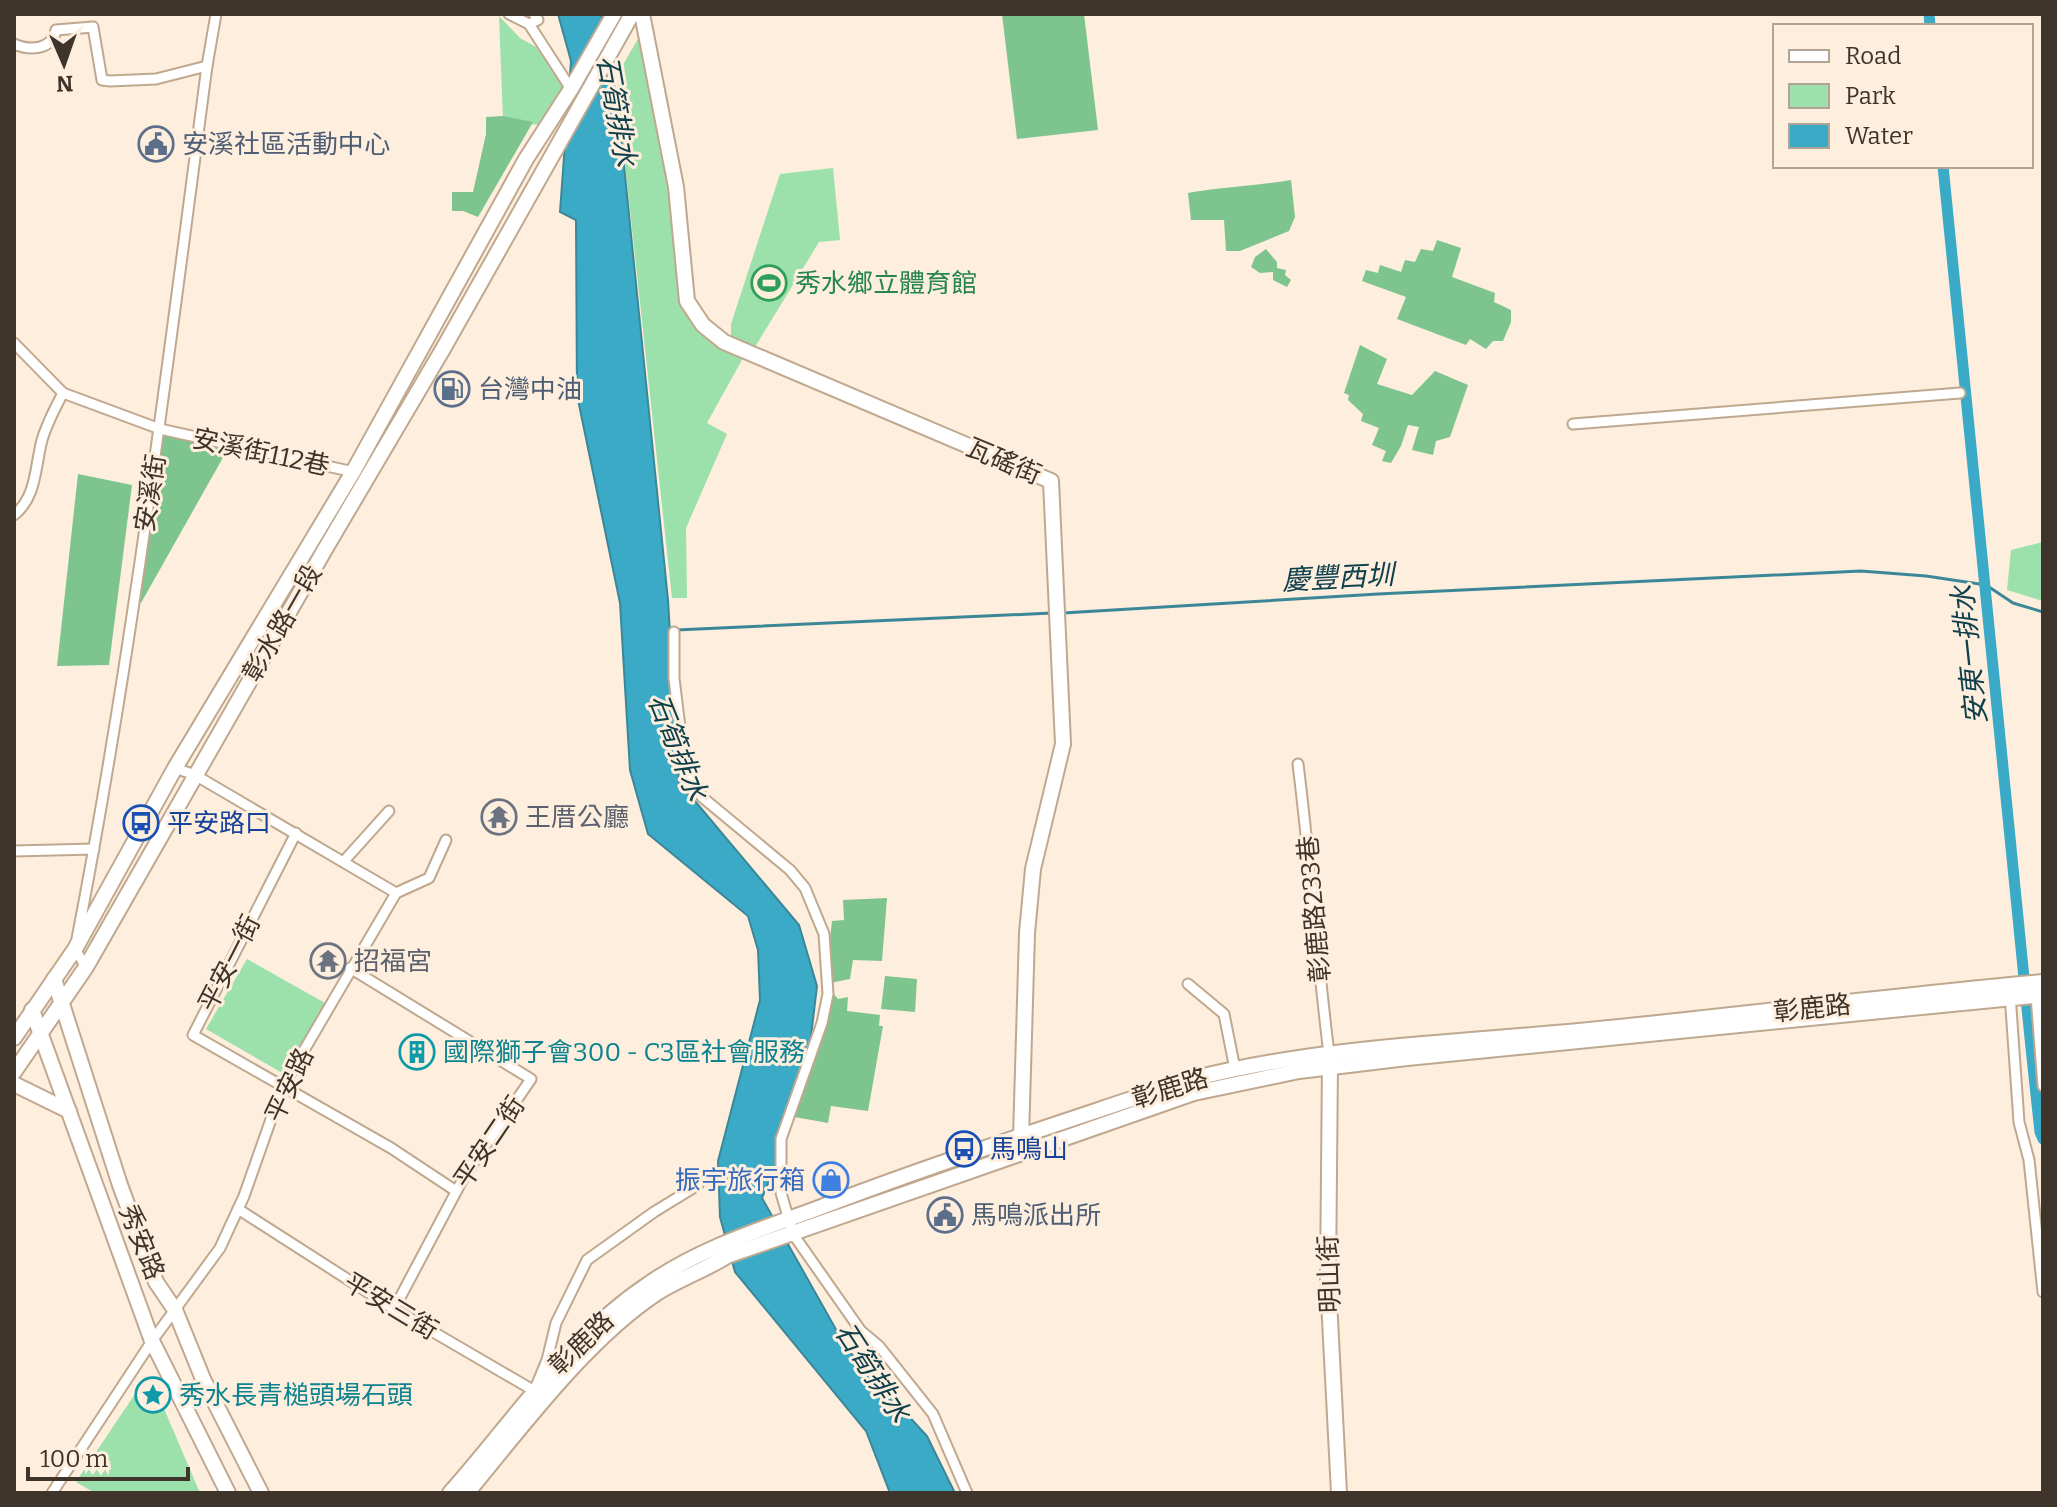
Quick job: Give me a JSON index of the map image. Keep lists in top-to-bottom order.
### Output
{
  "streets": {
    "main road": [
      "瓦磘街",
      "彰水路一段",
      "彰鹿路",
      "秀安路",
      "明山街"
    ],
    "street": [
      "安溪街112巷",
      "安溪街",
      "彰鹿路233巷",
      "平安一街",
      "平安路",
      "平安二街",
      "平安三街"
    ]
  },
  "crossings": [
    ["安溪街112巷", "安溪街"],
    ["安溪街112巷", "彰水路一段"],
    ["瓦磘街", "彰鹿路"],
    ["安溪街", "彰水路一段"],
    ["彰水路一段", "秀安路"],
    ["彰鹿路233巷", "彰鹿路"],
    ["彰鹿路233巷", "明山街"],
    ["平安一街", "平安路"],
    ["平安一街", "平安二街"],
    ["彰鹿路", "明山街"],
    ["彰鹿路", "平安三街"],
    ["平安路", "平安二街"],
    ["平安路", "秀安路"],
    ["平安路", "平安三街"],
    ["平安二街", "平安三街"]
  ],
  "water": ["石筍排水", "慶豐西圳", "安東一排水"],
  "places": {
    "public building": ["安溪社區活動中心", "馬鳴派出所"],
    "sports": ["秀水鄉立體育館"],
    "fuel station": ["台灣中油"],
    "temple": ["王厝公廳", "招福宮"],
    "bus stop": ["平安路口", "馬鳴山"],
    "building": ["國際獅子會300 - C3區社會服務"],
    "shop": ["振宇旅行箱"],
    "place": ["秀水長青槌頭場石頭"]
  },
  "legend": ["Road", "Park", "Water"],
  "scale_bar": "100 m",
  "north": "bottom"
}
